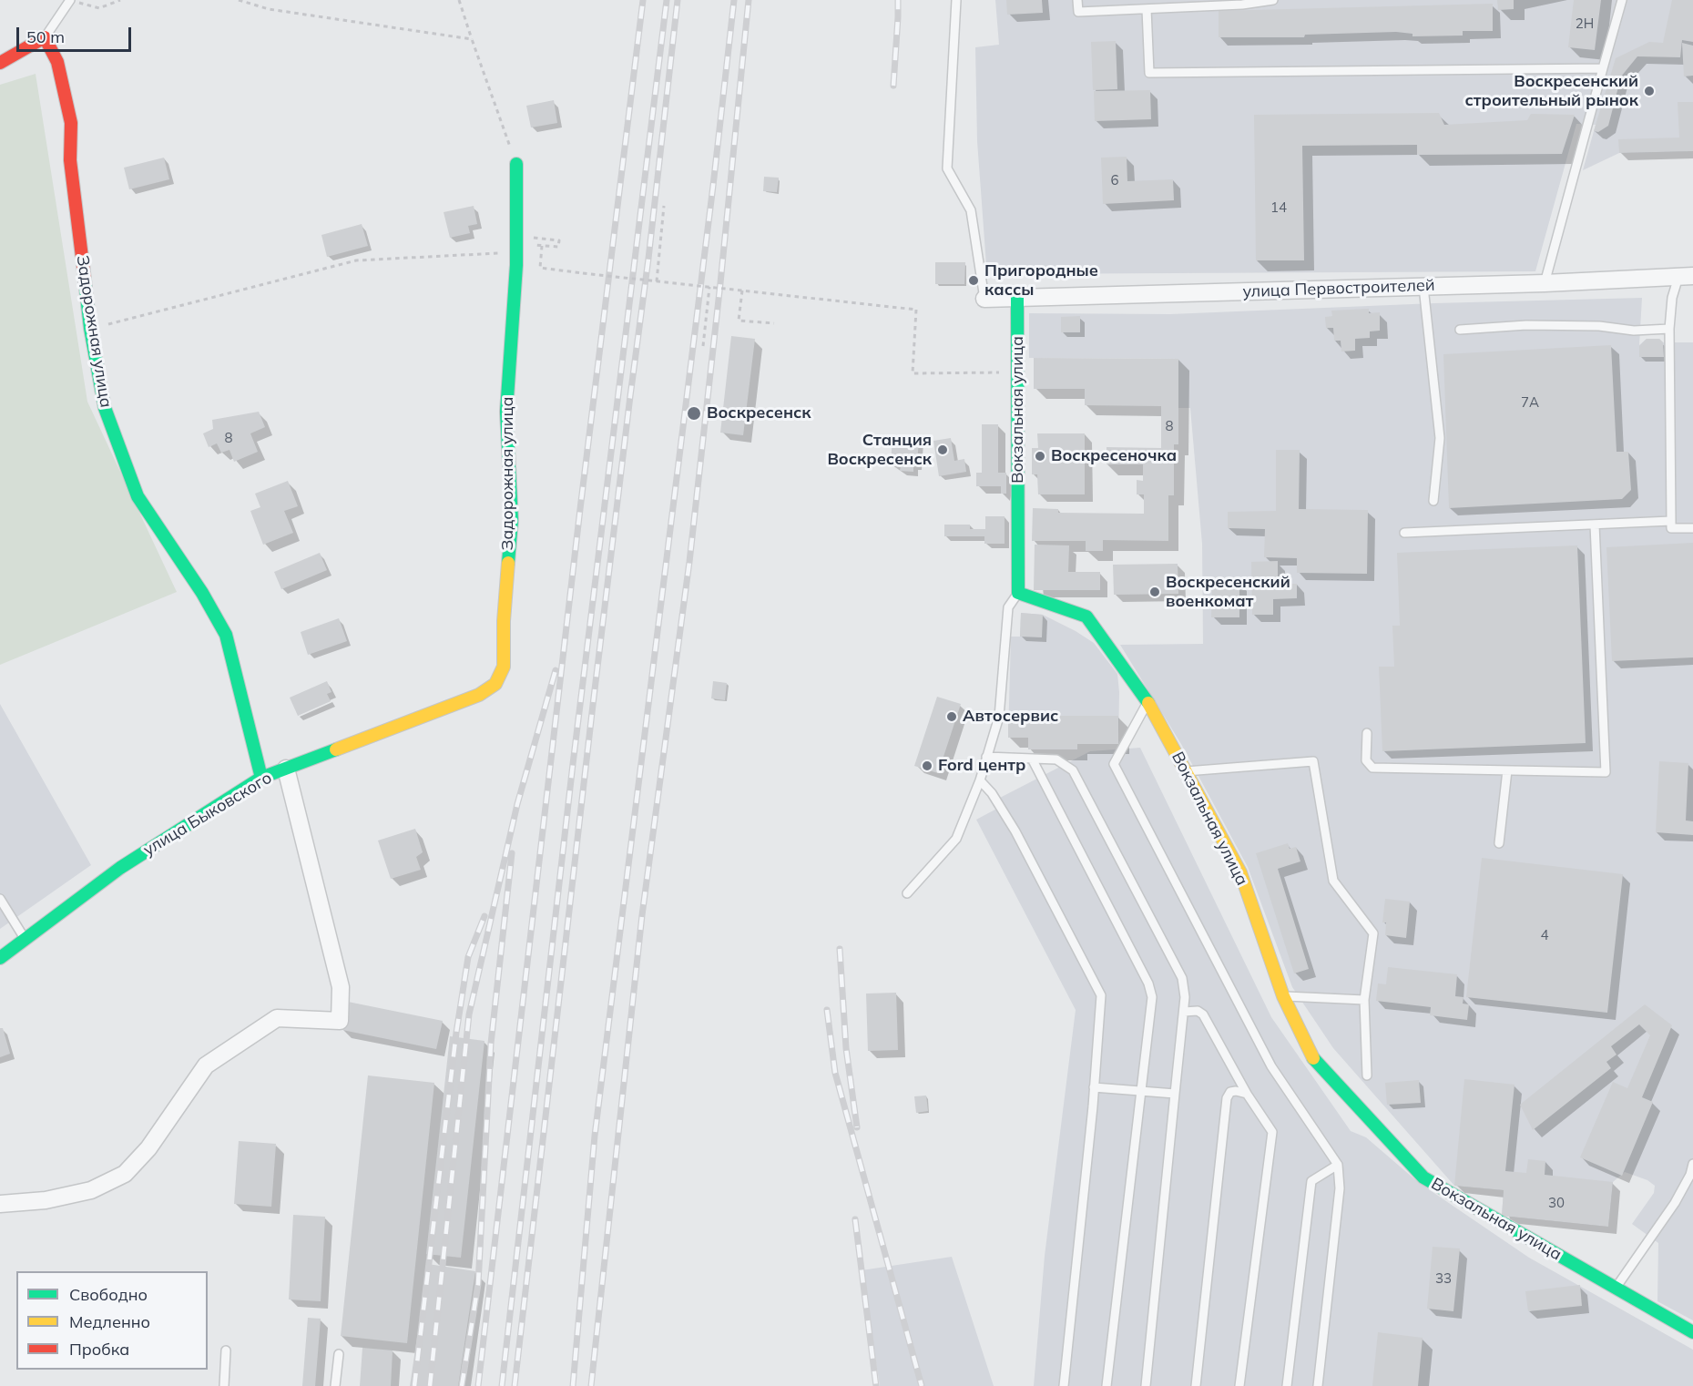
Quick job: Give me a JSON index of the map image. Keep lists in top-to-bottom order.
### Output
{
  "streets": {
    "street": [
      "улица Первостроителей",
      "Задорожная улица",
      "Вокзальная улица",
      "улица Быковского"
    ]
  },
  "crossings": [
    ["улица Первостроителей", "Вокзальная улица"],
    ["Задорожная улица", "улица Быковского"]
  ],
  "places": [
    "Воскресенский строительный рынок",
    "Пригородные кассы",
    "Воскресенск",
    "Станция Воскресенск",
    "Воскресеночка",
    "Воскресенский военкомат",
    "Автосервис",
    "Ford центр"
  ],
  "house_numbers": [
    "2Н",
    "6",
    "14",
    "7А",
    "8",
    "8",
    "4",
    "30",
    "33"
  ],
  "legend": ["Свободно", "Медленно", "Пробка"],
  "scale_bar": "50 m"
}
